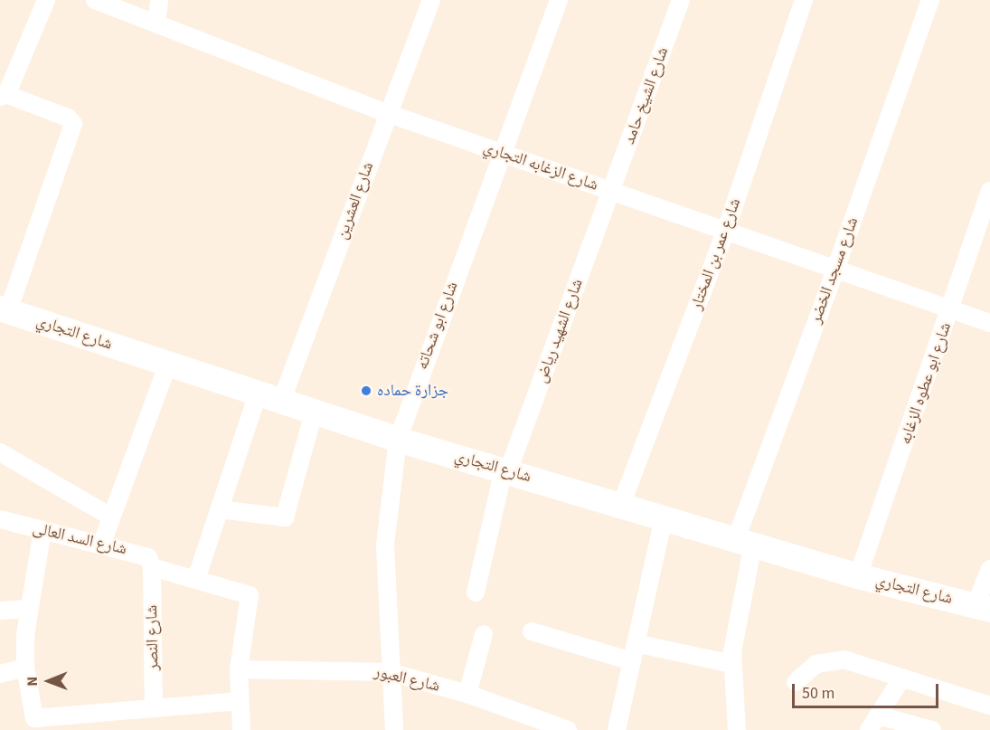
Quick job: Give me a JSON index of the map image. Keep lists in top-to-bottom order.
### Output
{
  "streets": {
    "street": [
      "شارع الشيخ حامد",
      "شارع الزغابه التجاري",
      "شارع العشرين",
      "شارع عمر بن المختار",
      "شارع مسجد الخضر",
      "شارع ابو شحاته",
      "شارع الشهيد رياض",
      "شارع التجاري",
      "شارع ابو عطوه الزغابه",
      "شارع السد العالى",
      "شارع النصر",
      "شارع العبور"
    ]
  },
  "crossings": [
    ["شارع الشيخ حامد", "شارع الزغابه التجاري"],
    ["شارع الشيخ حامد", "شارع الشهيد رياض"],
    ["شارع الزغابه التجاري", "شارع العشرين"],
    ["شارع الزغابه التجاري", "شارع عمر بن المختار"],
    ["شارع الزغابه التجاري", "شارع مسجد الخضر"],
    ["شارع الزغابه التجاري", "شارع ابو شحاته"],
    ["شارع الزغابه التجاري", "شارع الشهيد رياض"],
    ["شارع الزغابه التجاري", "شارع ابو عطوه الزغابه"],
    ["شارع العشرين", "شارع التجاري"],
    ["شارع عمر بن المختار", "شارع التجاري"],
    ["شارع مسجد الخضر", "شارع التجاري"],
    ["شارع ابو شحاته", "شارع التجاري"],
    ["شارع ابو شحاته", "شارع العبور"],
    ["شارع الشهيد رياض", "شارع التجاري"],
    ["شارع التجاري", "شارع ابو عطوه الزغابه"],
    ["شارع السد العالى", "شارع النصر"]
  ],
  "places": ["جزارة حماده"],
  "scale_bar": "50 m",
  "north": "left"
}
